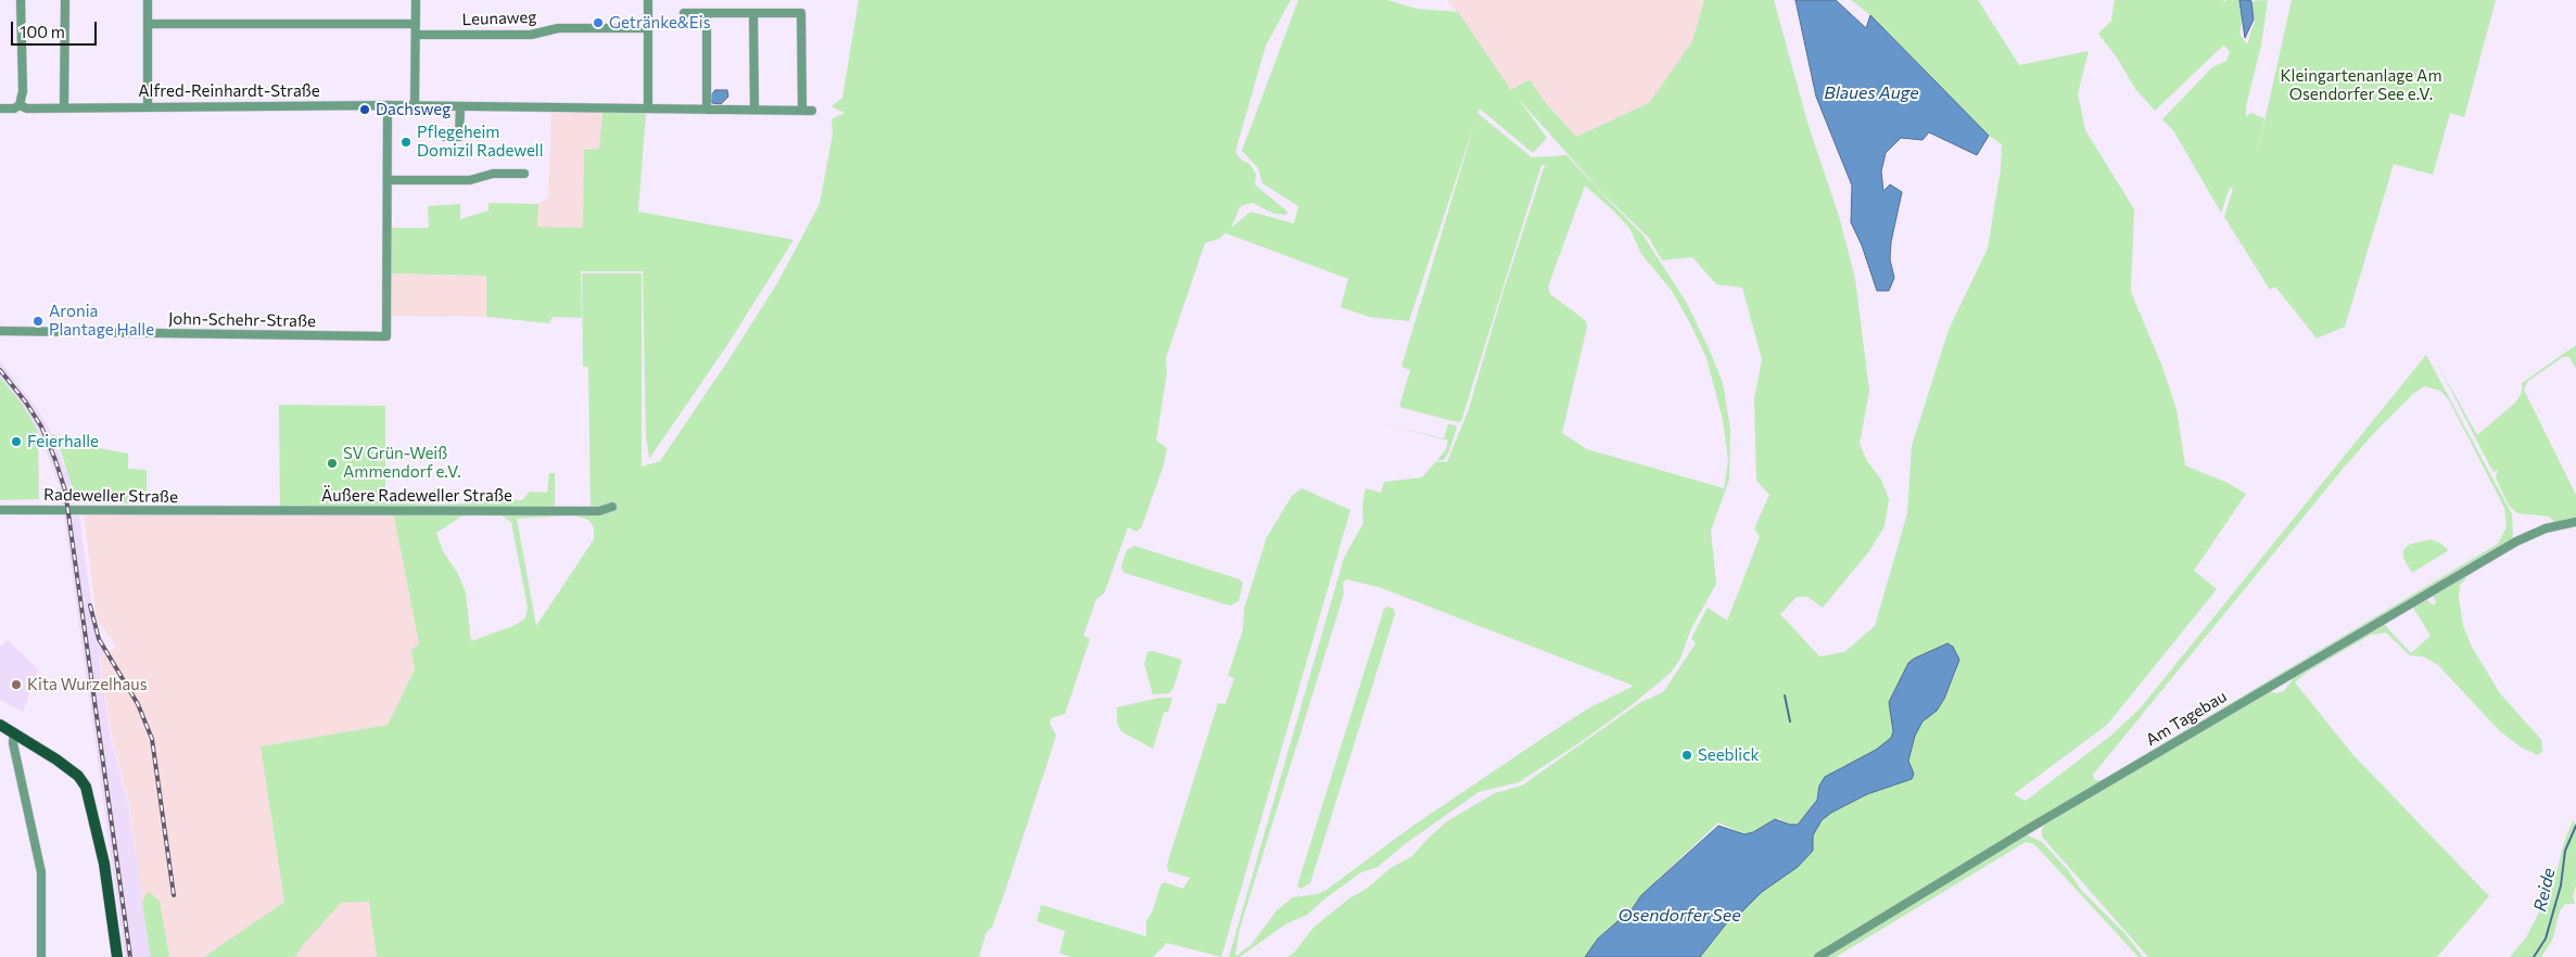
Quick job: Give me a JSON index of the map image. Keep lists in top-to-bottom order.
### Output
{
  "streets": {
    "street": [
      "Leunaweg",
      "Alfred-Reinhardt-Straße",
      "John-Schehr-Straße",
      "Radeweller Straße",
      "Äußere Radeweller Straße",
      "Am Tagebau"
    ]
  },
  "crossings": [
    ["Radeweller Straße", "Äußere Radeweller Straße"]
  ],
  "water": ["Blaues Auge", "Reide", "Osendorfer See"],
  "parks": ["Kleingartenanlage Am Osendorfer See e.V."],
  "places": [
    "Getränke&Eis",
    "Dachsweg",
    "Pflegeheim Domizil Radewell",
    "Aronia Plantage Halle",
    "Feierhalle",
    "SV Grün-Weiß Ammendorf e.V.",
    "Kita Wurzelhaus",
    "Seeblick"
  ],
  "scale_bar": "100 m"
}
